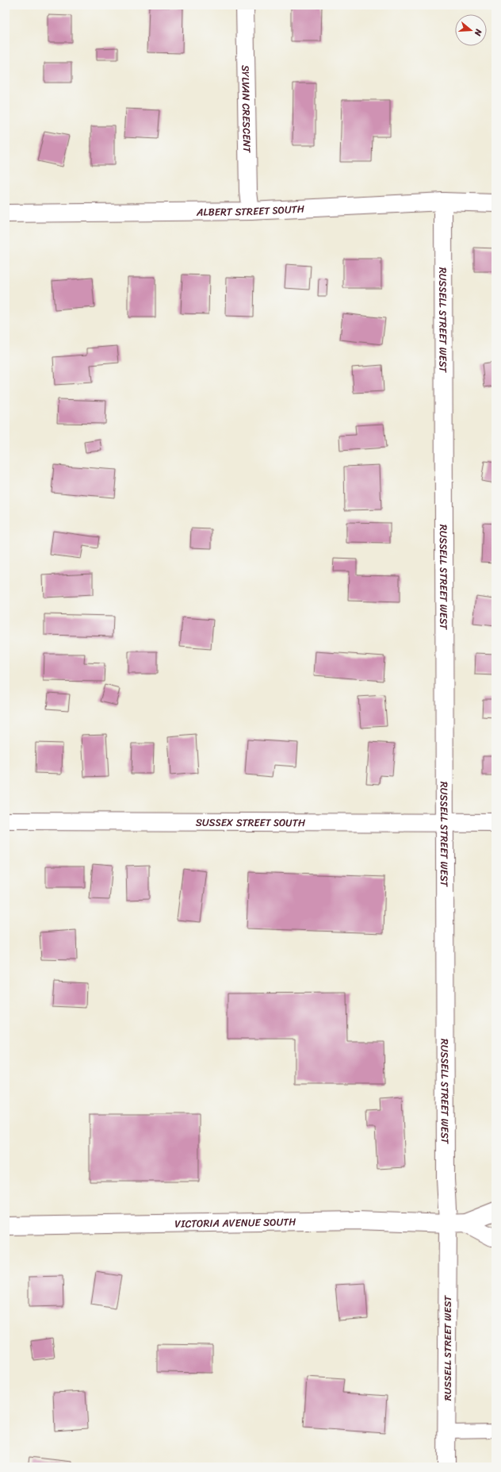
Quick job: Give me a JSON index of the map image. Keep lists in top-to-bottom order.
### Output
{
  "streets": {
    "street": [
      "SYLVAN CRESCENT",
      "ALBERT STREET SOUTH",
      "RUSSELL STREET WEST",
      "SUSSEX STREET SOUTH",
      "VICTORIA AVENUE SOUTH"
    ]
  },
  "crossings": [
    ["SYLVAN CRESCENT", "ALBERT STREET SOUTH"],
    ["ALBERT STREET SOUTH", "RUSSELL STREET WEST"],
    ["RUSSELL STREET WEST", "SUSSEX STREET SOUTH"],
    ["RUSSELL STREET WEST", "VICTORIA AVENUE SOUTH"]
  ],
  "north": "right"
}
